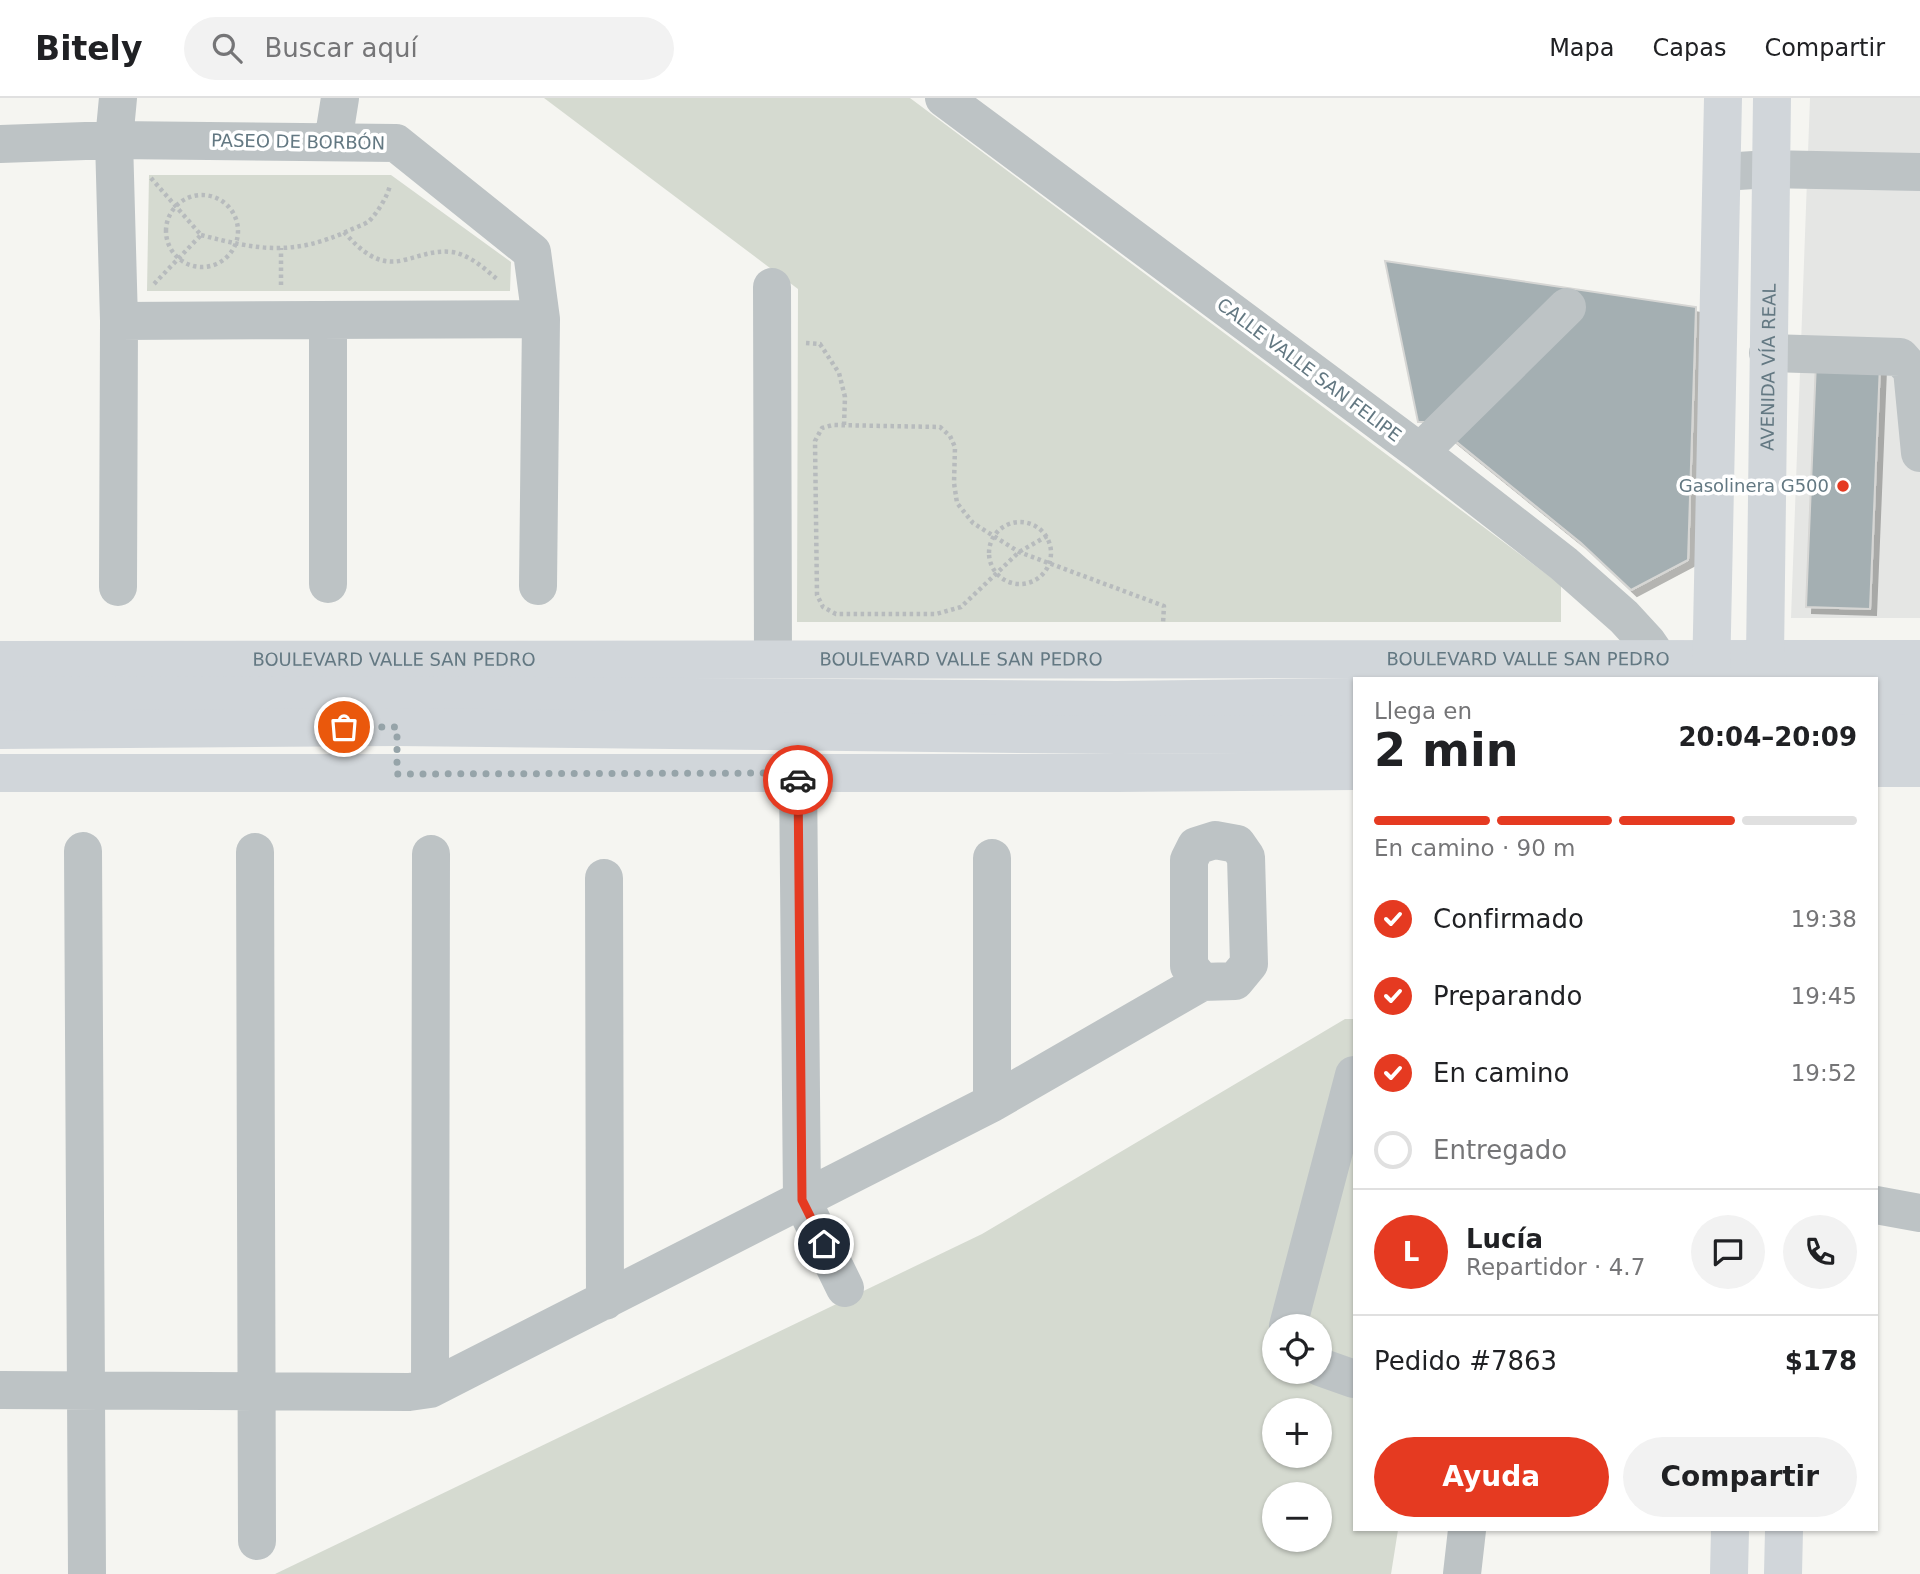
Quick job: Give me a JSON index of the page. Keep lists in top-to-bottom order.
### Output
{
  "streets": {
    "main road": ["AVENIDA VÍA REAL", "BOULEVARD VALLE SAN PEDRO"],
    "street": ["PASEO DE BORBÓN", "CALLE VALLE SAN FELIPE"]
  },
  "crossings": [
    ["AVENIDA VÍA REAL", "BOULEVARD VALLE SAN PEDRO"],
    ["CALLE VALLE SAN FELIPE", "BOULEVARD VALLE SAN PEDRO"]
  ],
  "places": ["Gasolinera G500"],
  "page": {
    "header": "Bitely",
    "search": "Buscar aquí",
    "nav": ["Mapa", "Capas", "Compartir"],
    "heading": ["2 min", "Llega en", "20:04–20:09"],
    "panel": [
      "Lucía",
      "Repartidor · 4.7",
      "Pedido #7863",
      "$178"
    ],
    "bar": "En camino · 90 m",
    "list": [
      ["Confirmado", "19:38"],
      ["Preparando", "19:45"],
      ["En camino", "19:52"],
      "Entregado"
    ],
    "round": "L",
    "map_buttons": ["+", "−"],
    "buttons": ["Ayuda", "Compartir"]
  }
}
